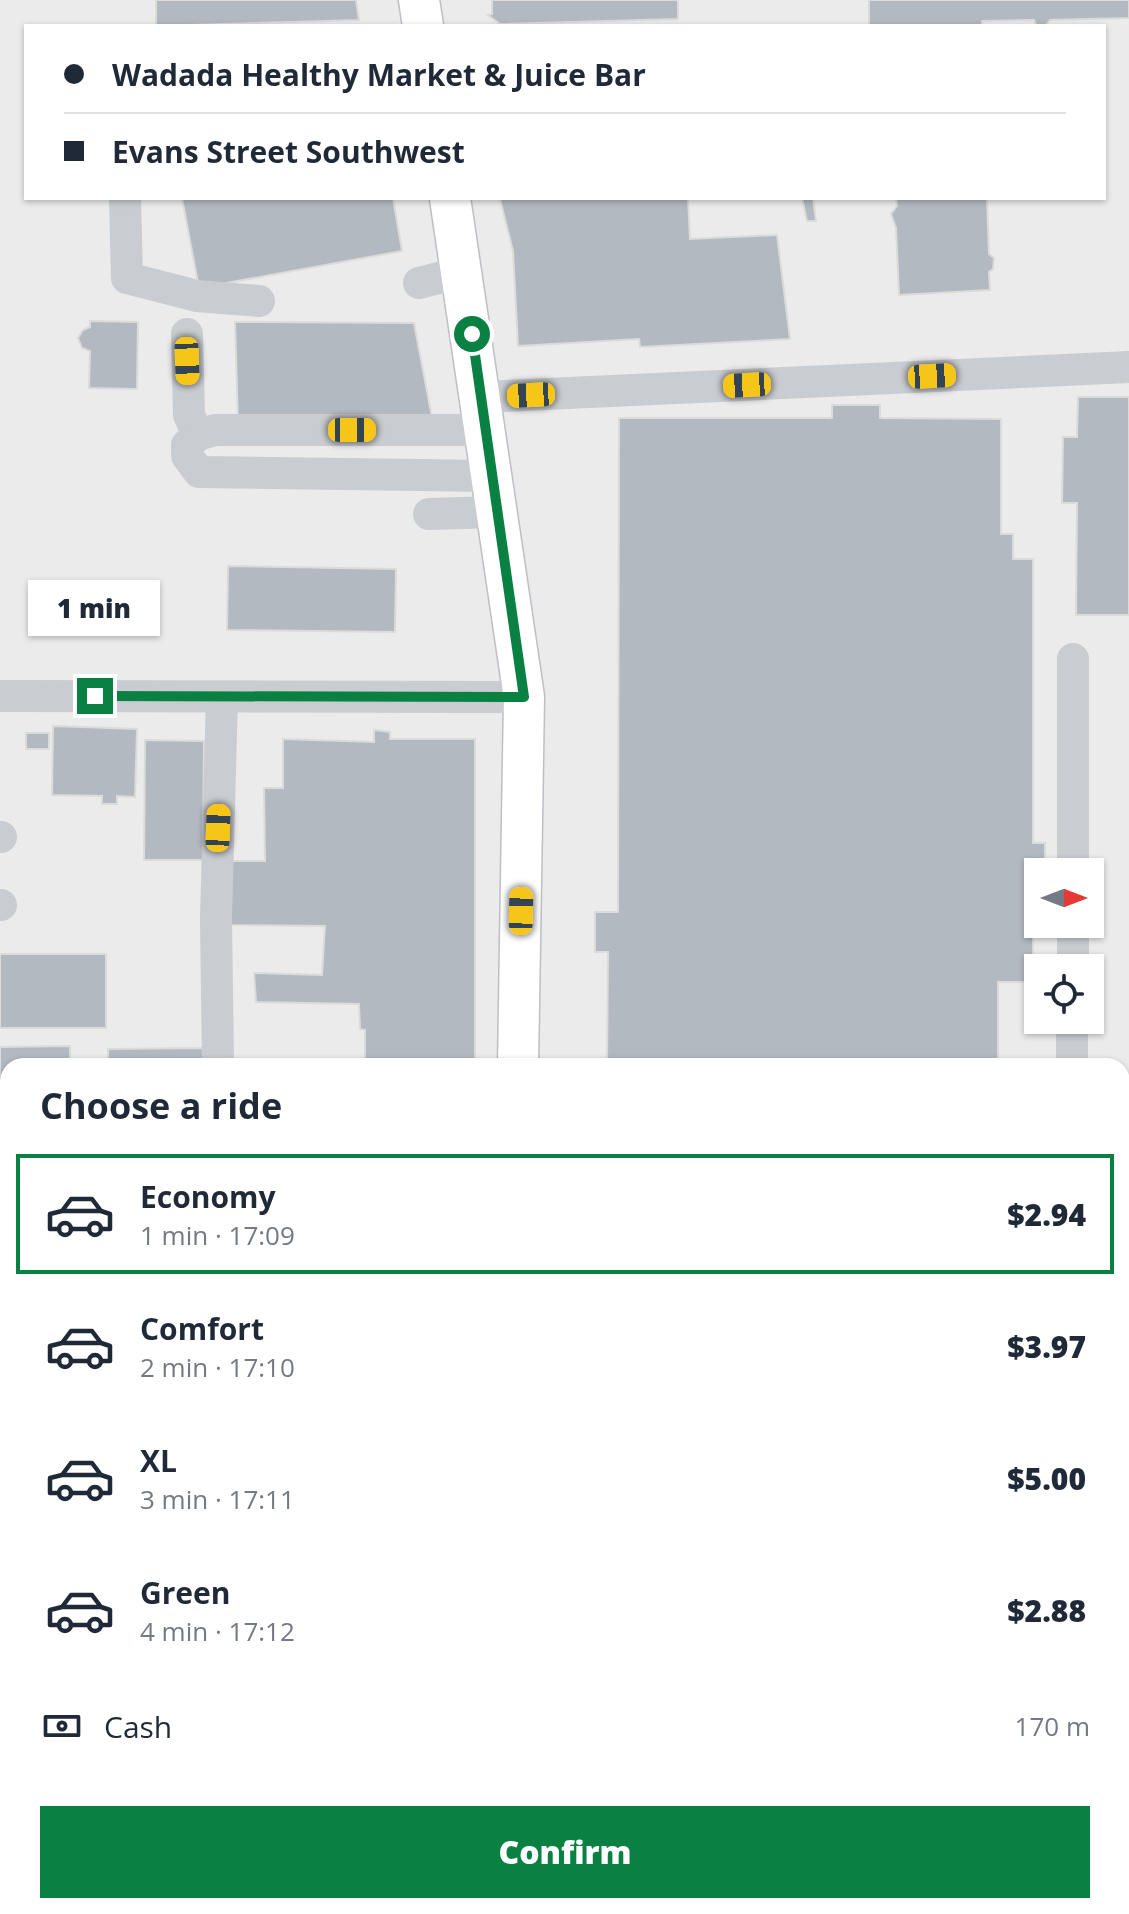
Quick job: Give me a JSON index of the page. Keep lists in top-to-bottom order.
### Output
{
  "north": "right",
  "page": {
    "banner": ["Wadada Healthy Market & Juice Bar", "Evans Street Southwest"],
    "bubble": "1 min",
    "heading": "Choose a ride",
    "list": [
      {
        "name": "Economy",
        "note": "1 min · 17:09",
        "value": "$2.94"
      },
      {
        "name": "Comfort",
        "note": "2 min · 17:10",
        "value": "$3.97"
      },
      {
        "name": "XL",
        "note": "3 min · 17:11",
        "value": "$5.00"
      },
      {
        "name": "Green",
        "note": "4 min · 17:12",
        "value": "$2.88"
      }
    ],
    "pay": ["Cash", "170 m"],
    "buttons": "Confirm"
  }
}
